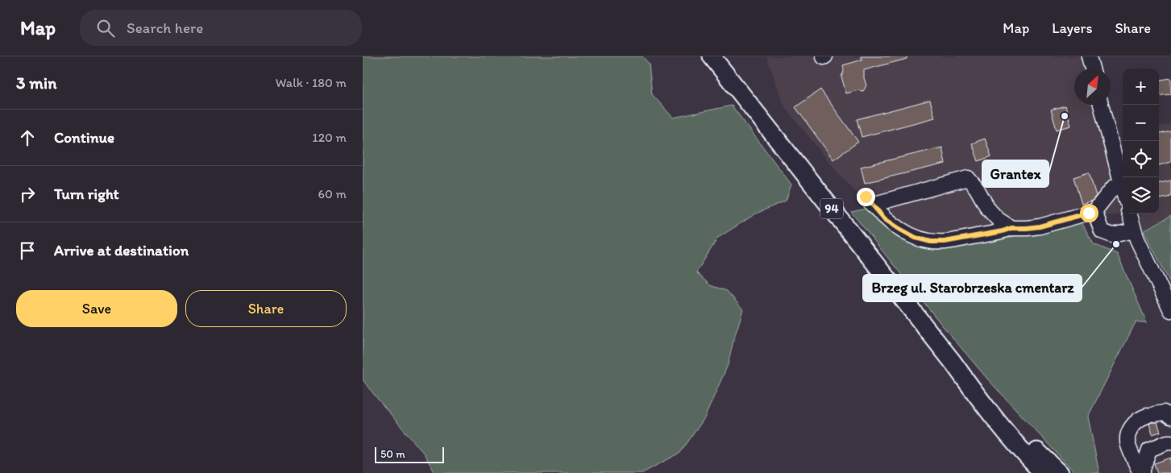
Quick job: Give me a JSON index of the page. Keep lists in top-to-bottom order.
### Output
{
  "streets": {
    "main road": ["94"]
  },
  "places": ["Grantex", "Brzeg ul. Starobrzeska cmentarz"],
  "scale_bar": "50 m",
  "north": "top right",
  "page": {
    "header": "Map",
    "search": "Search here",
    "nav": ["Map", "Layers", "Share"],
    "heading": ["3 min", "Walk · 180 m"],
    "map_buttons": ["+", "−"],
    "list": [
      ["Continue", "120 m"],
      ["Turn right", "60 m"],
      "Arrive at destination"
    ],
    "buttons": ["Save", "Share"],
    "scale": "50 m"
  }
}
